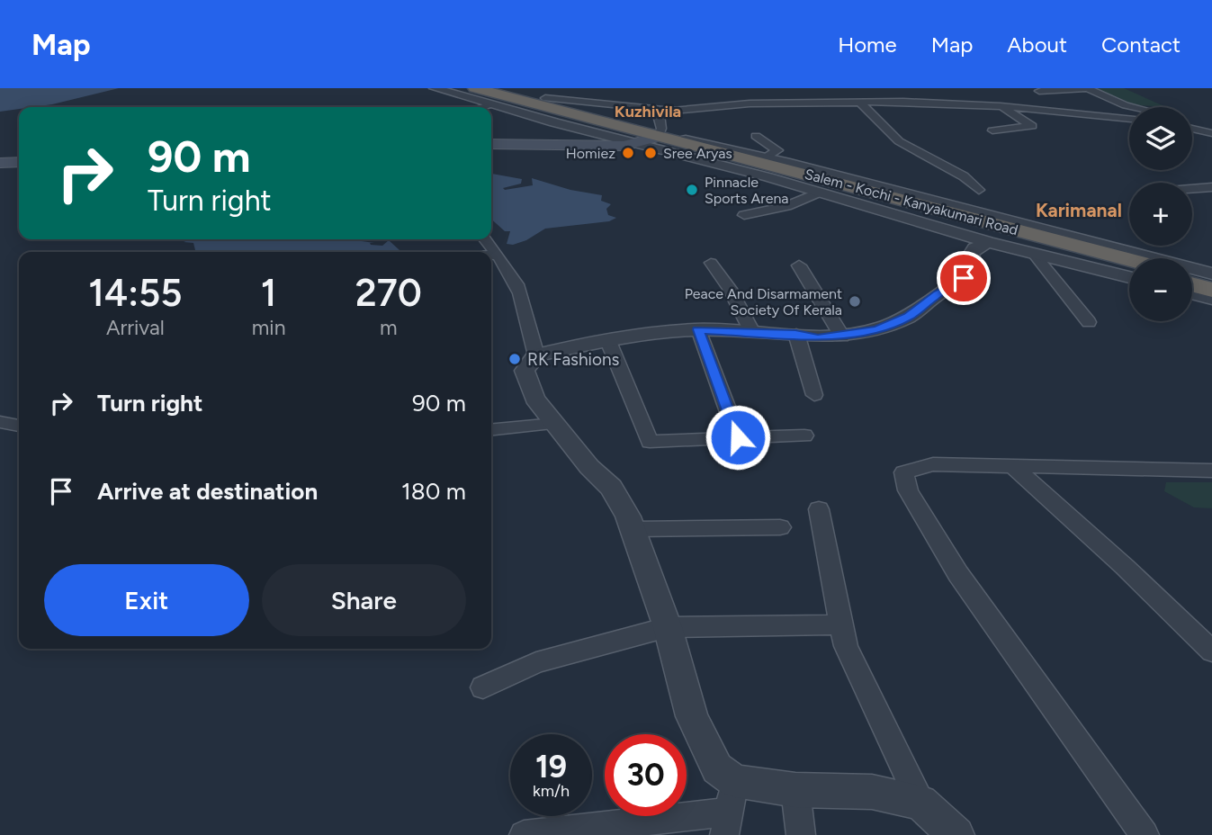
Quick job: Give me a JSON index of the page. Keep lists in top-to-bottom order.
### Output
{
  "streets": {
    "highway": ["Salem - Kochi - Kanyakumari Road"]
  },
  "districts": ["Kuzhivila", "Karimanal"],
  "places": [
    "Homiez",
    "Sree Aryas",
    "Pinnacle Sports Arena",
    "Peace And Disarmament Society Of Kerala",
    "RK Fashions"
  ],
  "page": {
    "header": "Map",
    "nav": [
      "Home",
      "Map",
      "About",
      "Contact"
    ],
    "map_buttons": ["+", "−"],
    "turn": ["90 m", "Turn right"],
    "eta": [
      "14:55",
      "Arrival",
      "1",
      "min",
      "270",
      "m"
    ],
    "list": [
      {
        "name": "Turn right",
        "value": "90 m"
      },
      {
        "name": "Arrive at destination",
        "value": "180 m"
      }
    ],
    "buttons": ["Exit", "Share"],
    "speed": "19 km/h",
    "limit": "30"
  }
}
